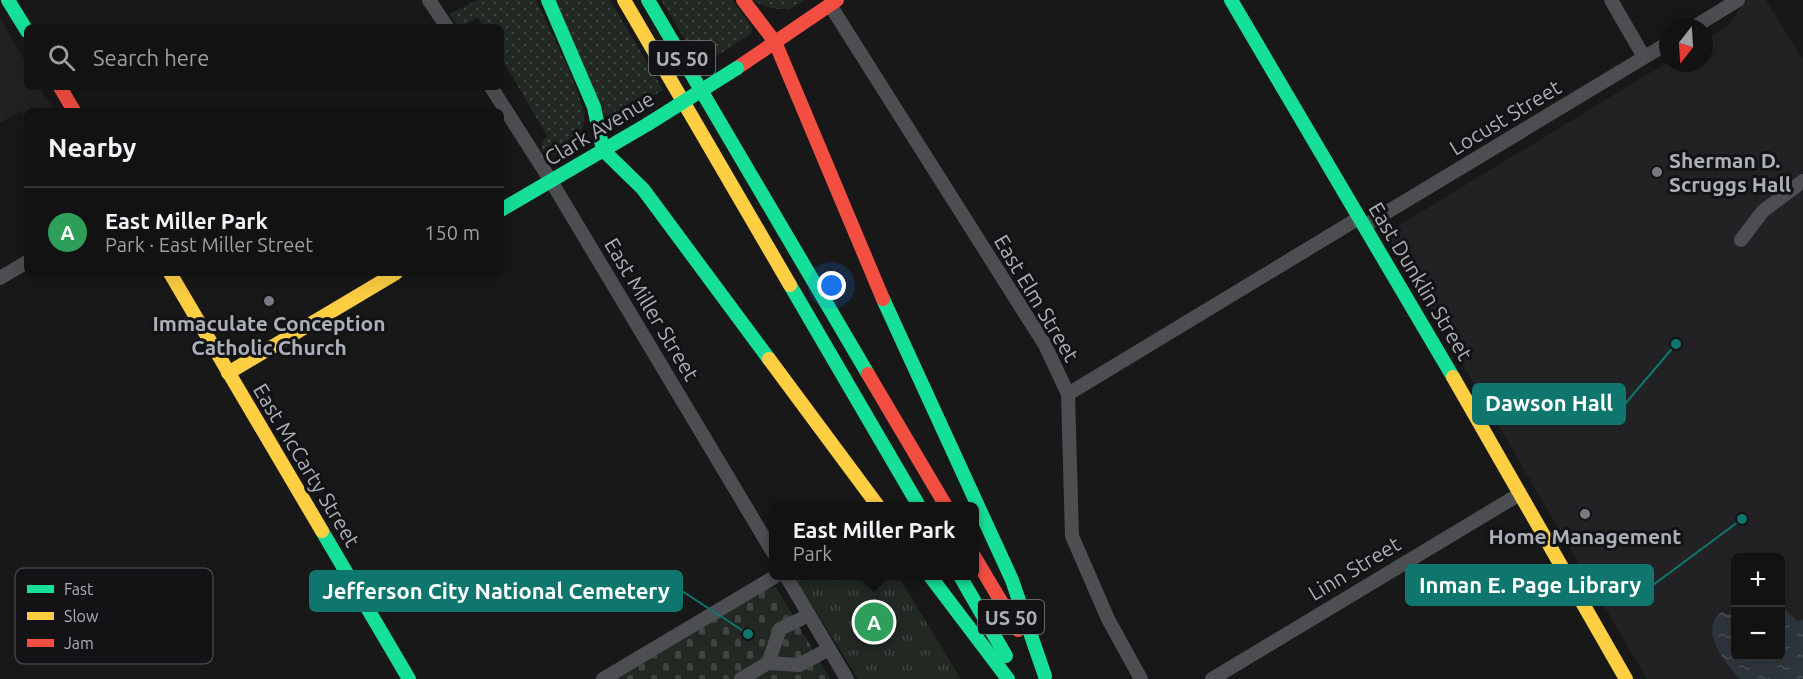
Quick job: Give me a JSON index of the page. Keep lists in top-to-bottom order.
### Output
{
  "streets": {
    "main road": [
      "US 50",
      "Clark Avenue",
      "East Dunklin Street",
      "East McCarty Street"
    ],
    "street": [
      "Locust Street",
      "East Elm Street",
      "East Miller Street",
      "Linn Street"
    ]
  },
  "crossings": [
    ["Locust Street", "East Dunklin Street"],
    ["Locust Street", "East Elm Street"],
    ["Clark Avenue", "East Elm Street"],
    ["Clark Avenue", "East Miller Street"],
    ["East Dunklin Street", "Linn Street"]
  ],
  "places": [
    "Sherman D. Scruggs Hall",
    "Immaculate Conception Catholic Church",
    "Dawson Hall",
    "Home Management",
    "Inman E. Page Library",
    "Jefferson City National Cemetery"
  ],
  "legend": ["Fast", "Slow", "Jam"],
  "north": "bottom",
  "page": {
    "search": "Search here",
    "heading": "Nearby",
    "list": [
      {
        "mark": "A",
        "name": "East Miller Park",
        "note": "Park · East Miller Street",
        "value": "150 m"
      }
    ],
    "popup": ["East Miller Park", "Park"],
    "map_buttons": ["+", "−"],
    "pins": "A"
  }
}
